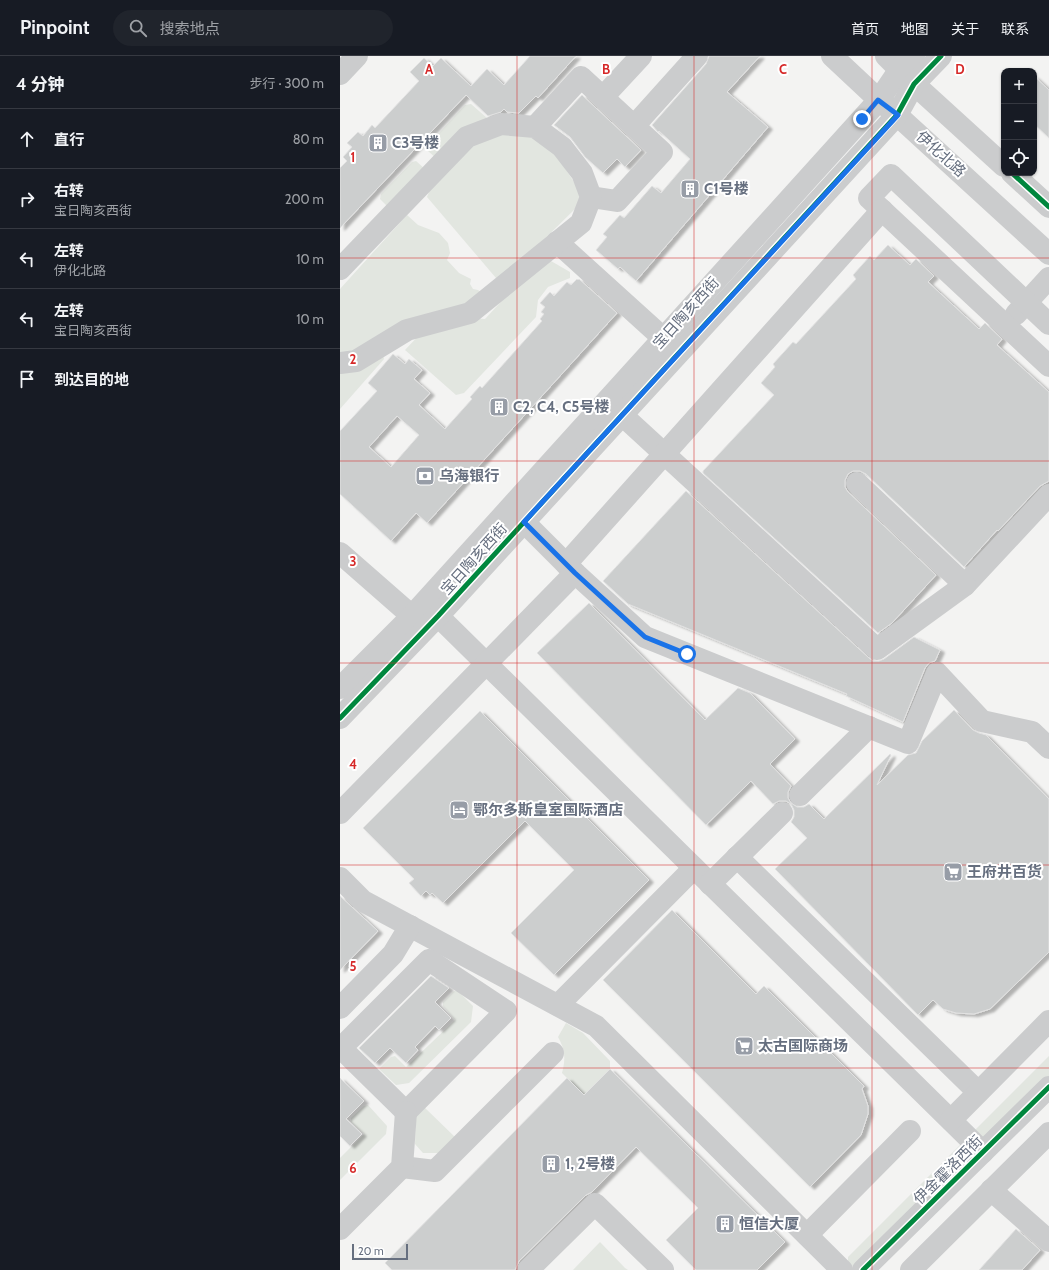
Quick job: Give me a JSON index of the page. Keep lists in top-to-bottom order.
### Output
{
  "streets": {
    "street": ["伊化北路", "宝日陶亥西街", "伊金霍洛西街"]
  },
  "crossings": [
    ["伊化北路", "宝日陶亥西街"]
  ],
  "places": {
    "building": [
      "C3号楼",
      "C1号楼",
      "C2, C4, C5号楼",
      "1, 2号楼",
      "恒信大厦"
    ],
    "bank": ["乌海银行"],
    "hotel": ["鄂尔多斯皇室国际酒店"],
    "supermarket": ["王府井百货", "太古国际商场"]
  },
  "scale_bar": "20 m",
  "page": {
    "header": "Pinpoint",
    "search": "搜索地点",
    "nav": [
      "首页",
      "地图",
      "关于",
      "联系"
    ],
    "heading": ["4 分钟", "步行 · 300 m"],
    "map_buttons": ["+", "−"],
    "list": [
      ["直行", "80 m"],
      ["右转", "宝日陶亥西街", "200 m"],
      ["左转", "伊化北路", "10 m"],
      ["左转", "宝日陶亥西街", "10 m"],
      "到达目的地"
    ],
    "scale": "20 m"
  },
  "grid": {
    "columns": [
      "A",
      "B",
      "C",
      "D"
    ],
    "rows": [
      "1",
      "2",
      "3",
      "4",
      "5",
      "6"
    ]
  }
}
